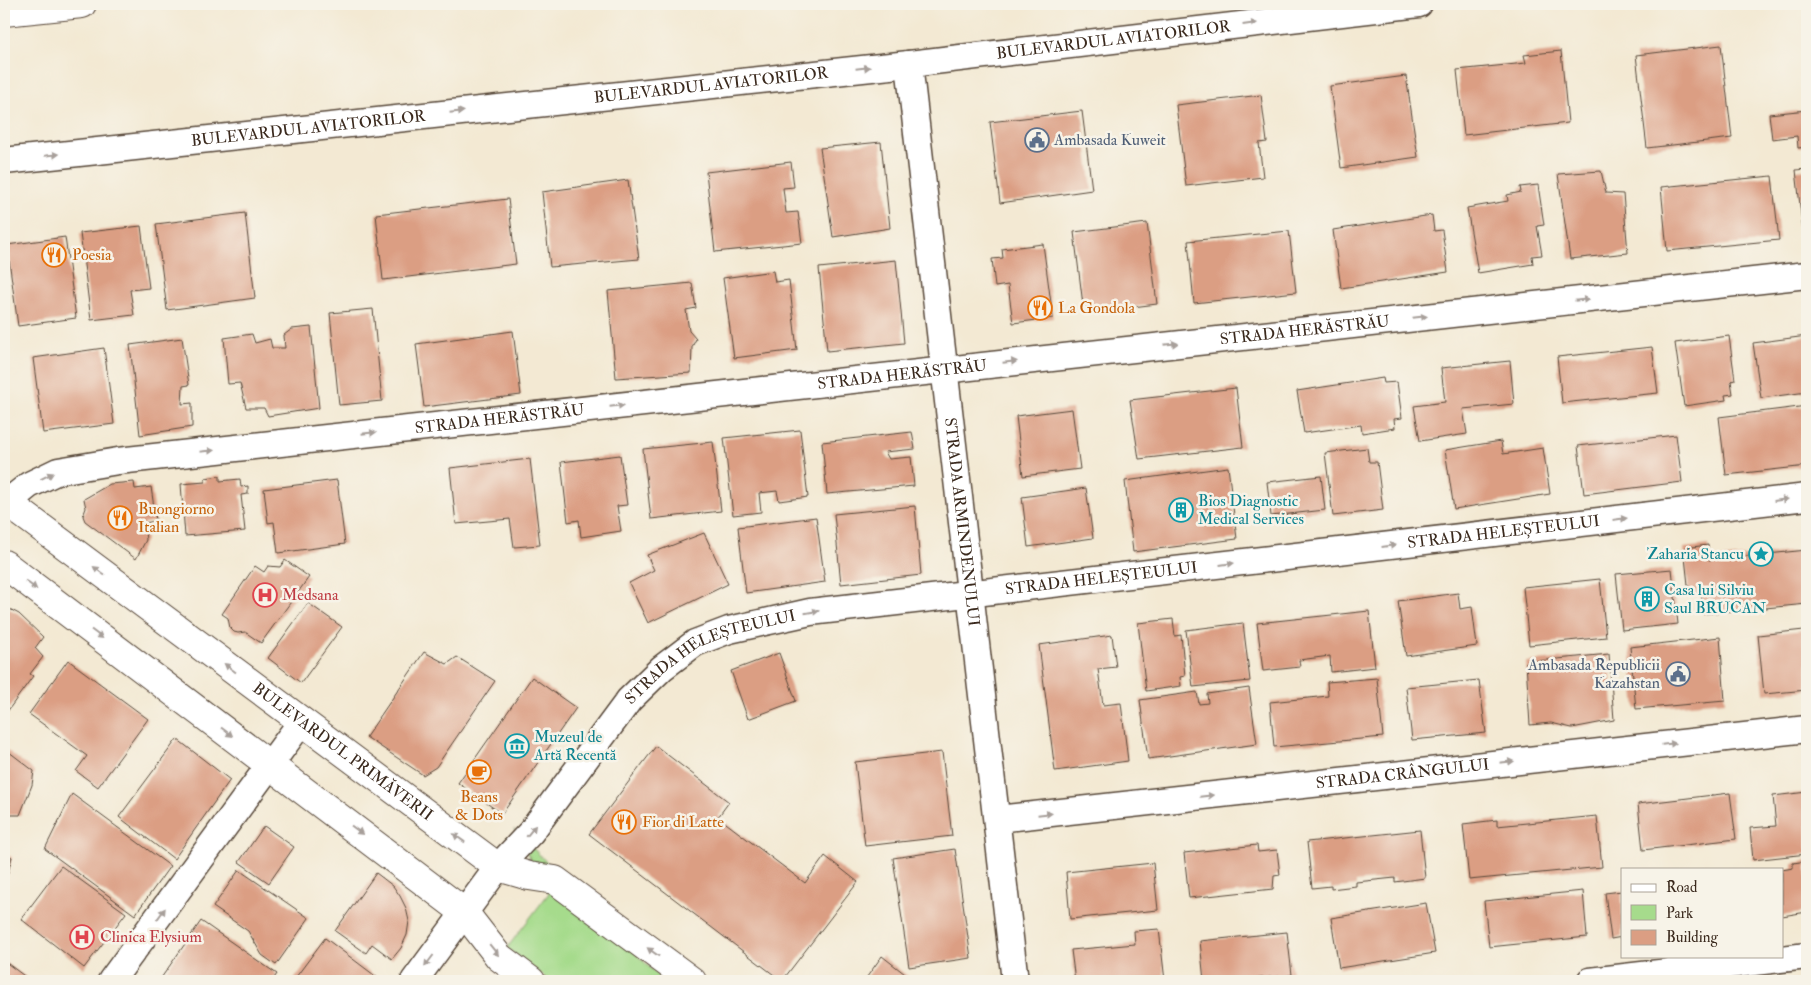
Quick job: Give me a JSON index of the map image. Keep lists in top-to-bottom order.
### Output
{
  "streets": {
    "street": [
      "BULEVARDUL AVIATORILOR",
      "STRADA HERĂSTRĂU",
      "STRADA ARMINDENULUI",
      "STRADA HELEȘTEULUI",
      "BULEVARDUL PRIMĂVERII",
      "STRADA CRÂNGULUI"
    ]
  },
  "crossings": [
    ["BULEVARDUL AVIATORILOR", "STRADA ARMINDENULUI"],
    ["STRADA HERĂSTRĂU", "STRADA ARMINDENULUI"],
    ["STRADA HERĂSTRĂU", "BULEVARDUL PRIMĂVERII"],
    ["STRADA ARMINDENULUI", "STRADA HELEȘTEULUI"],
    ["STRADA ARMINDENULUI", "STRADA CRÂNGULUI"],
    ["STRADA HELEȘTEULUI", "BULEVARDUL PRIMĂVERII"]
  ],
  "one_way": [
    "BULEVARDUL AVIATORILOR",
    "STRADA HERĂSTRĂU",
    "STRADA HELEȘTEULUI",
    "STRADA CRÂNGULUI"
  ],
  "places": {
    "public building": ["Ambasada Kuweit", "Ambasada Republicii Kazahstan"],
    "restaurant": [
      "Poesia",
      "La Gondola",
      "Buongiorno Italian",
      "Fior di Latte"
    ],
    "building": ["Bios Diagnostic Medical Services", "Casa lui Silviu Saul BRUCAN"],
    "place": ["Zaharia Stancu"],
    "hospital": ["Medsana", "Clinica Elysium"],
    "museum": ["Muzeul de Artă Recentă"],
    "cafe": ["Beans & Dots"]
  },
  "legend": ["Road", "Park", "Building"]
}
